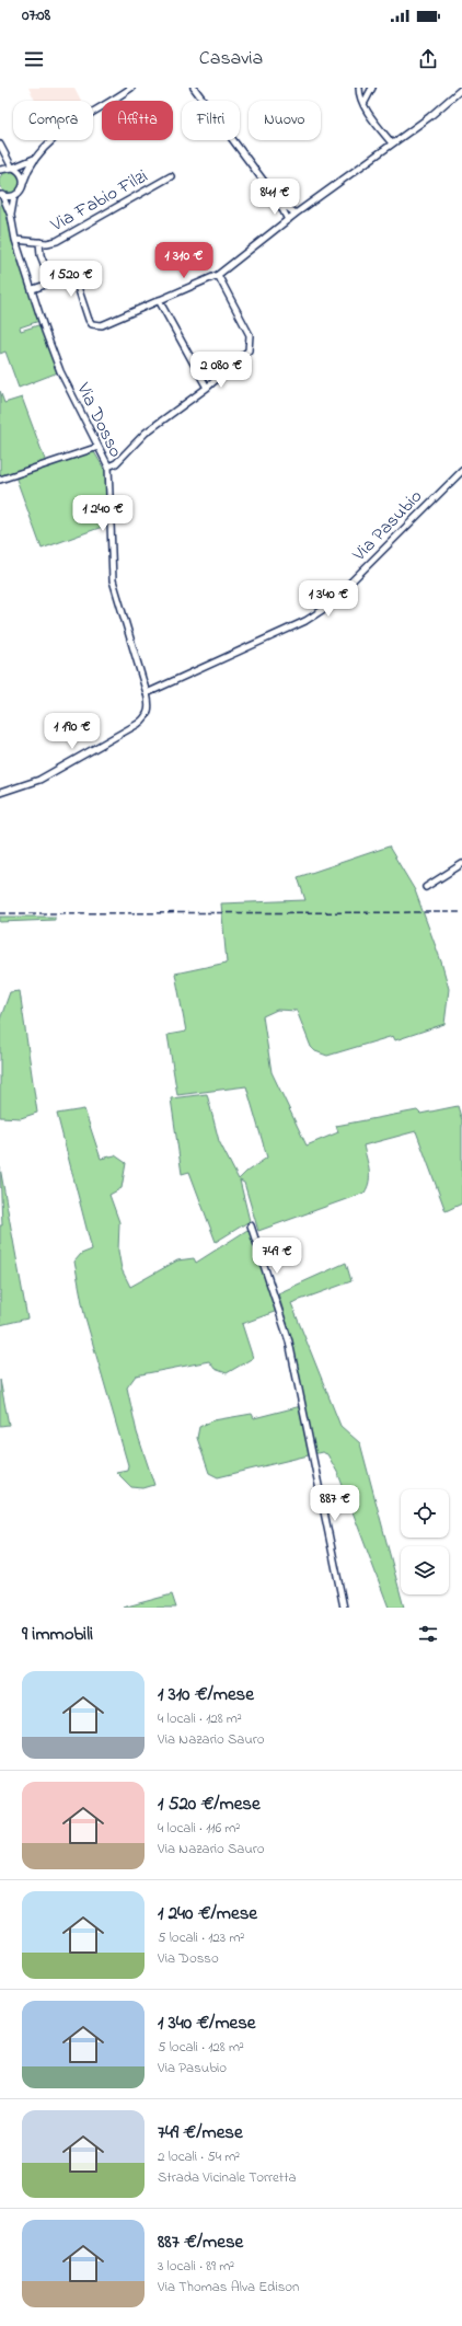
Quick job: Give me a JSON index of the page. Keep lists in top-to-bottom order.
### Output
{
  "streets": {
    "street": ["Via Fabio Filzi", "Via Dosso", "Via Pasubio"]
  },
  "crossings": [
    ["Via Fabio Filzi", "Via Dosso"],
    ["Via Dosso", "Via Pasubio"]
  ],
  "page": {
    "status": "07:08",
    "header": "Casavia",
    "chip": [
      "Compra",
      "Affitta",
      "Filtri",
      "Nuovo"
    ],
    "price": [
      "841 €",
      "1 310 €",
      "1 520 €",
      "2 080 €",
      "1 240 €",
      "1 340 €",
      "1 190 €",
      "749 €",
      "887 €"
    ],
    "heading": "9 immobili",
    "list": [
      {
        "name": "1 310 €/mese",
        "note": "4 locali · 128 m² · Via Nazario Sauro"
      },
      {
        "name": "1 520 €/mese",
        "note": "4 locali · 116 m² · Via Nazario Sauro"
      },
      {
        "name": "1 240 €/mese",
        "note": "5 locali · 123 m² · Via Dosso"
      },
      {
        "name": "1 340 €/mese",
        "note": "5 locali · 128 m² · Via Pasubio"
      },
      {
        "name": "749 €/mese",
        "note": "2 locali · 54 m² · Strada Vicinale Torretta"
      },
      {
        "name": "887 €/mese",
        "note": "3 locali · 89 m² · Via Thomas Alva Edison"
      }
    ]
  }
}
